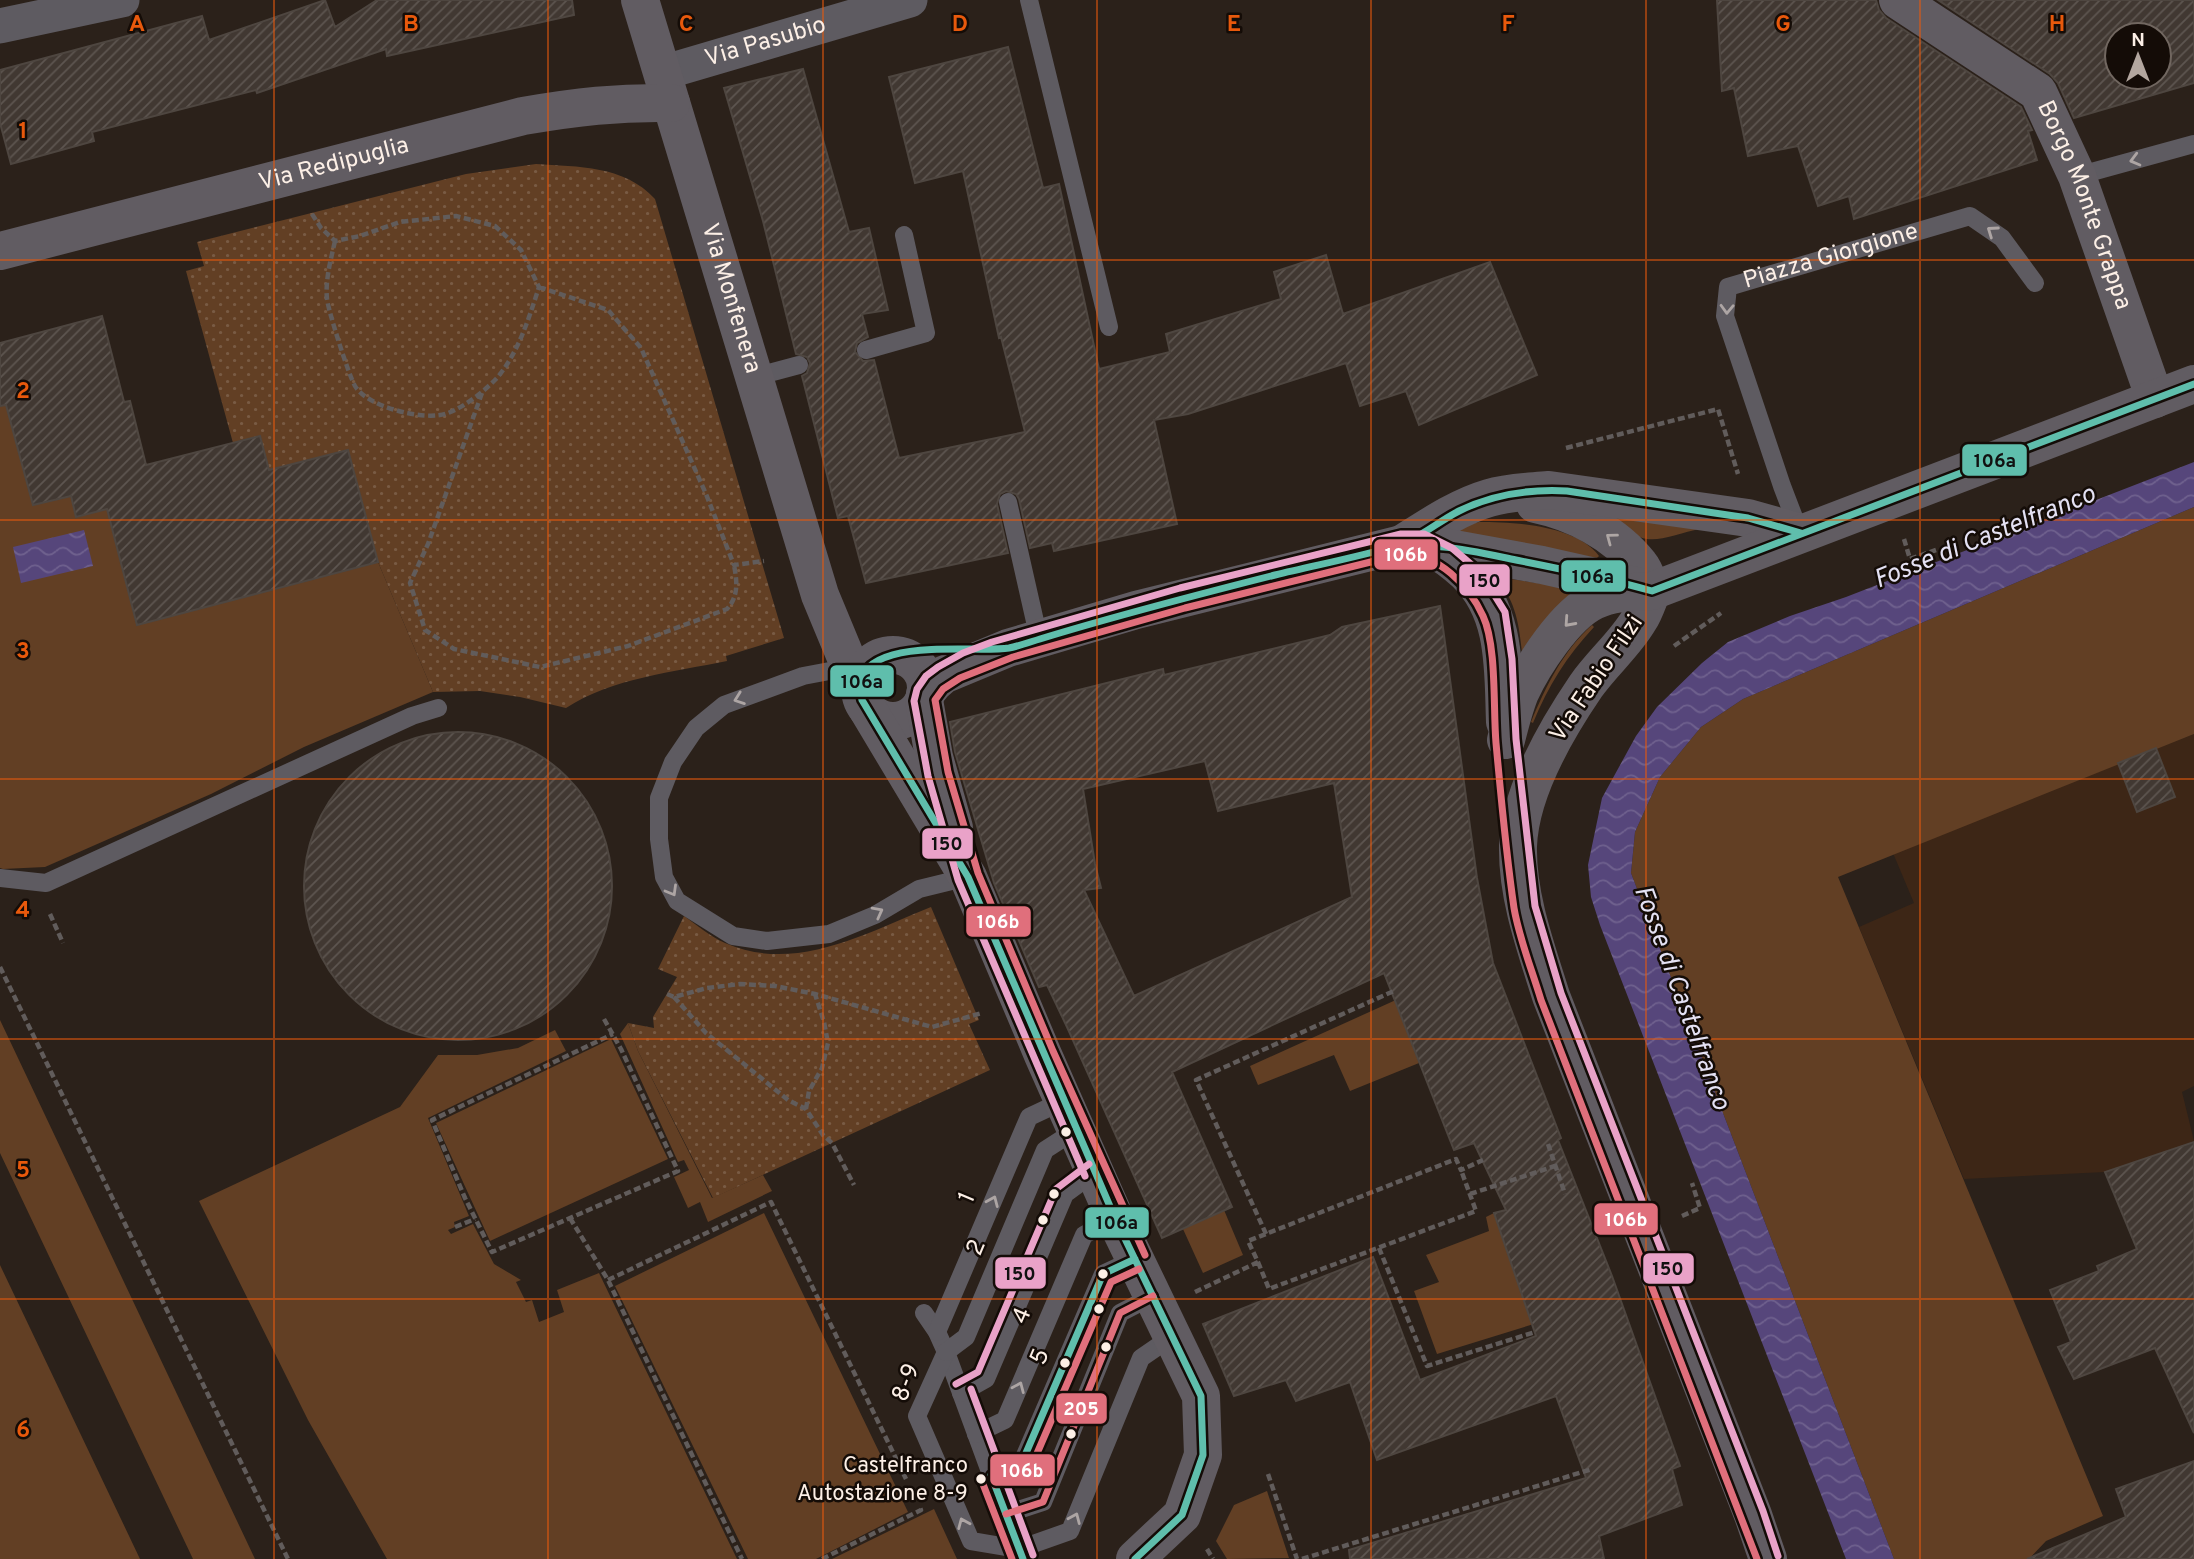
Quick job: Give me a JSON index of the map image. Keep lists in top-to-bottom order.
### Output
{
  "streets": {
    "street": [
      "Via Pasubio",
      "Via Redipuglia",
      "Borgo Monte Grappa",
      "Via Monfenera",
      "Via Fabio Filzi"
    ],
    "lane": [
      "Piazza Giorgione",
      "1",
      "2",
      "4",
      "5",
      "8-9"
    ]
  },
  "crossings": [
    ["Via Pasubio", "Via Redipuglia"],
    ["Via Pasubio", "Via Monfenera"],
    ["Via Redipuglia", "Via Monfenera"],
    ["1", "2"],
    ["2", "8-9"]
  ],
  "water": ["Fosse di Castelfranco"],
  "places": ["Castelfranco Autostazione 8-9"],
  "lines": [
    "transit line 106a",
    "transit line 150",
    "transit line 106b",
    "transit line 205"
  ],
  "north": "top",
  "grid": {
    "columns": [
      "A",
      "B",
      "C",
      "D",
      "E",
      "F",
      "G",
      "H"
    ],
    "rows": [
      "1",
      "2",
      "3",
      "4",
      "5",
      "6"
    ]
  }
}
